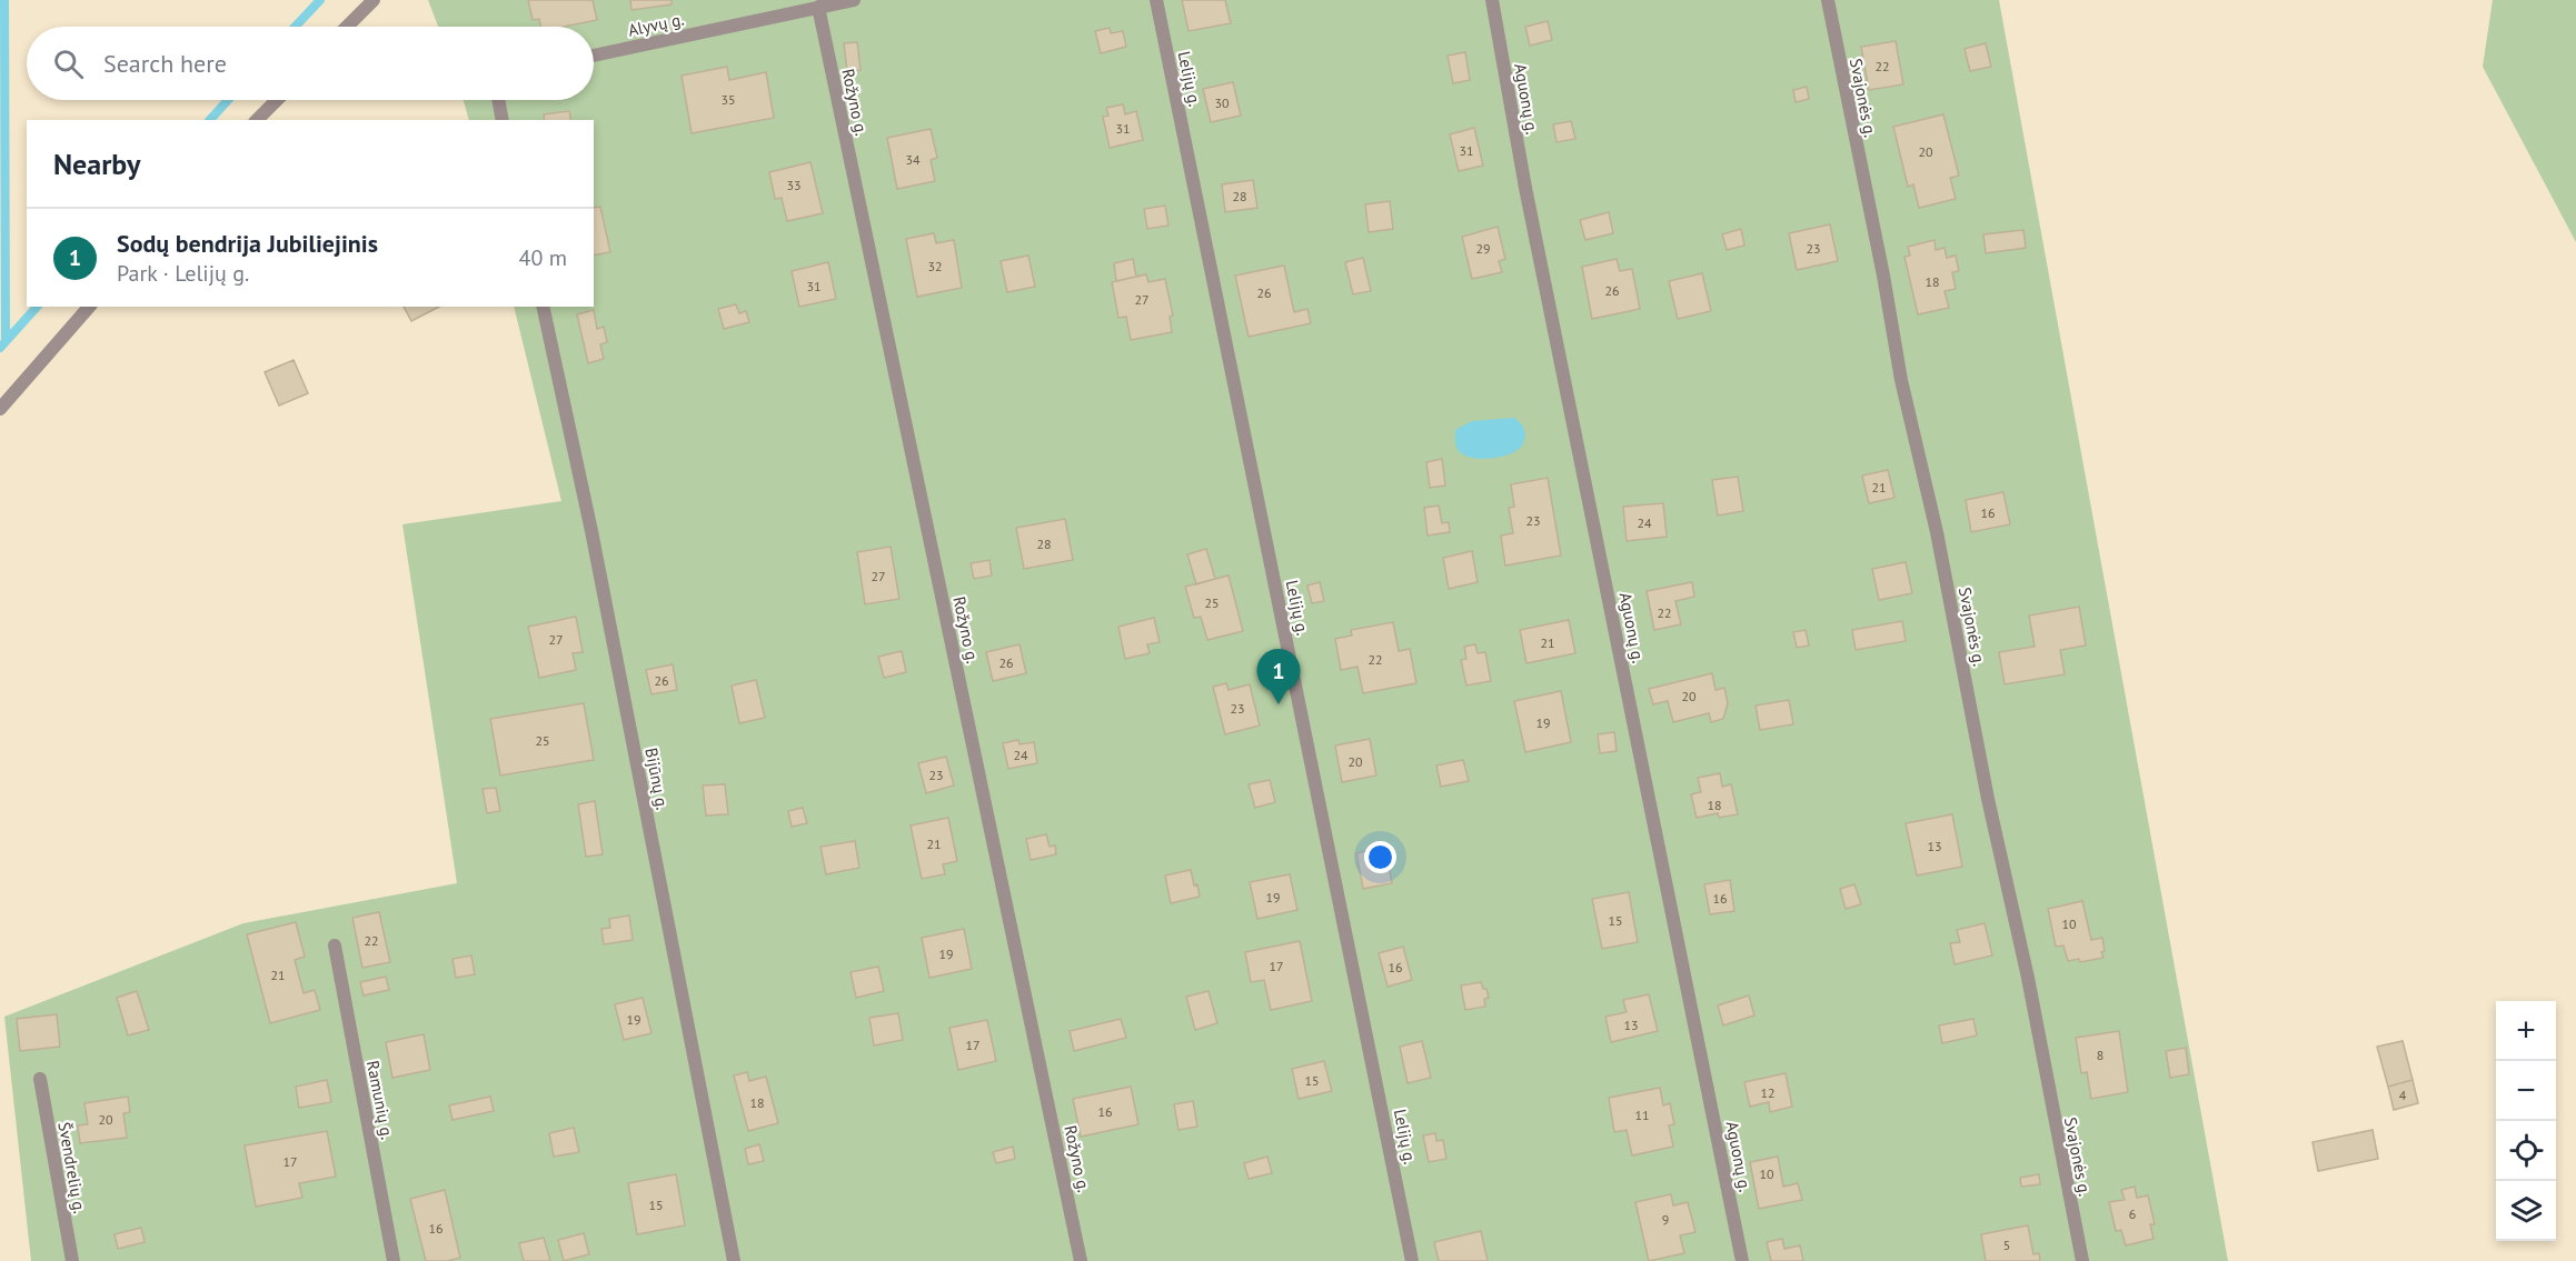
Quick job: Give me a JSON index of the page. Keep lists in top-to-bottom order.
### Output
{
  "streets": {
    "street": [
      "Alyvų g.",
      "Lelijų g.",
      "Svajonės g.",
      "Aguonų g.",
      "Rožyno g.",
      "Bijūnų g.",
      "Ramunių g.",
      "Švendrelių g."
    ]
  },
  "crossings": [
    ["Alyvų g.", "Rožyno g."]
  ],
  "house_numbers": [
    "22",
    "35",
    "30",
    "31",
    "31",
    "20",
    "34",
    "33",
    "28",
    "29",
    "23",
    "32",
    "18",
    "31",
    "26",
    "26",
    "27",
    "21",
    "16",
    "23",
    "24",
    "28",
    "27",
    "25",
    "22",
    "27",
    "21",
    "22",
    "26",
    "26",
    "20",
    "23",
    "19",
    "25",
    "24",
    "20",
    "23",
    "18",
    "21",
    "13",
    "19",
    "16",
    "15",
    "10",
    "22",
    "19",
    "17",
    "16",
    "21",
    "19",
    "13",
    "17",
    "8",
    "15",
    "12",
    "4",
    "18",
    "16",
    "11",
    "20",
    "17",
    "10",
    "15",
    "6",
    "9",
    "16",
    "5"
  ],
  "page": {
    "search": "Search here",
    "heading": "Nearby",
    "list": [
      {
        "mark": "1",
        "name": "Sodų bendrija Jubiliejinis",
        "note": "Park · Lelijų g.",
        "value": "40 m"
      }
    ],
    "pins": "1",
    "map_buttons": ["+", "−"]
  }
}
